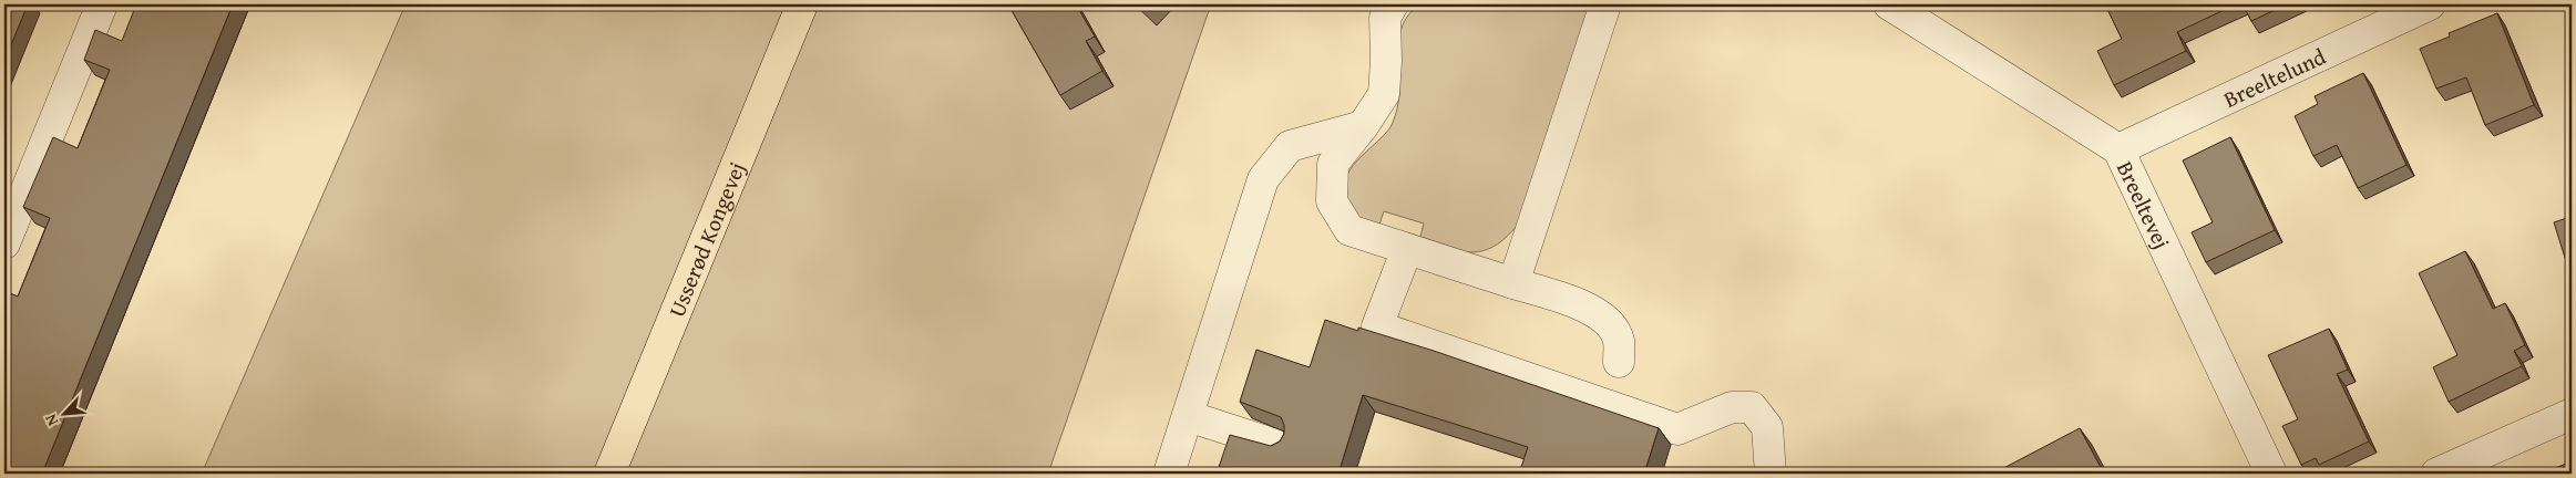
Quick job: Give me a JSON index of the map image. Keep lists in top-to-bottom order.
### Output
{
  "streets": {
    "main road": ["Usserød Kongevej"],
    "street": ["Breeltelund", "Breeltevej"]
  },
  "crossings": [
    ["Breeltelund", "Breeltevej"]
  ],
  "north": "bottom left"
}
